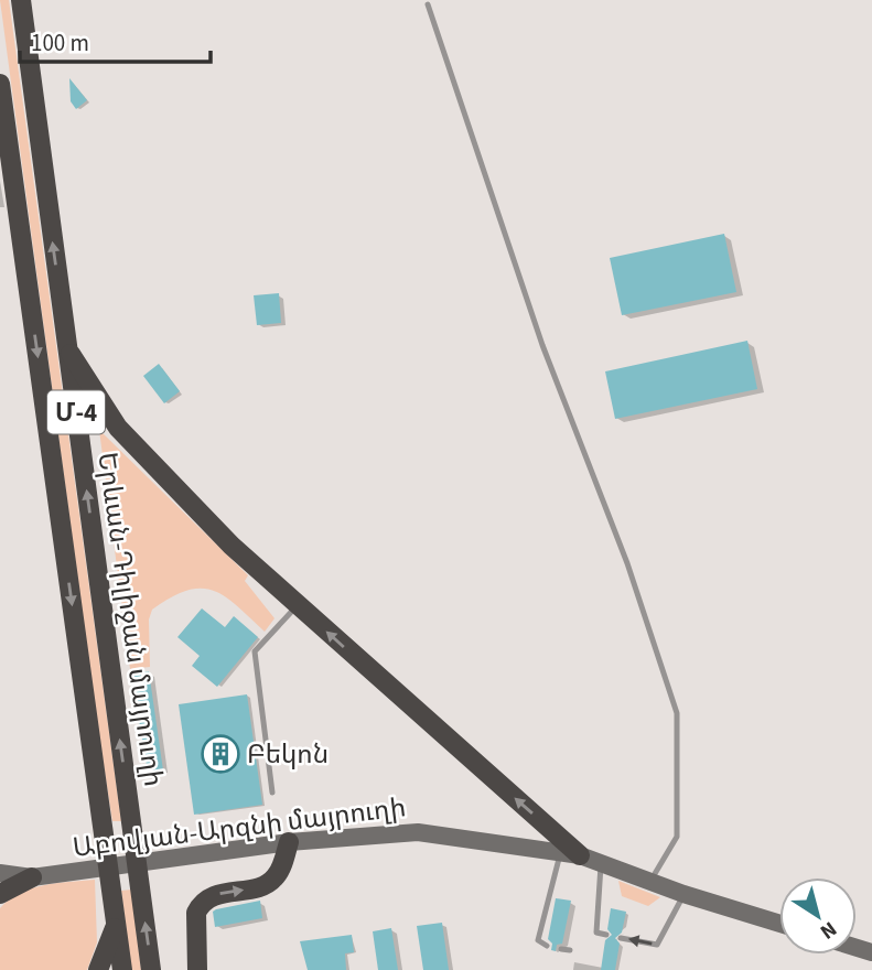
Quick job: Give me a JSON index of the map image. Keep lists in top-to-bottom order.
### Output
{
  "streets": {
    "highway": ["Մ-4", "Երևան-Դիլիջան մայրուղի"],
    "main road": ["Աբովյան-Արզնի մայրուղի"]
  },
  "places": {
    "building": ["Բեկոն"]
  },
  "scale_bar": "100 m",
  "north": "bottom right"
}
